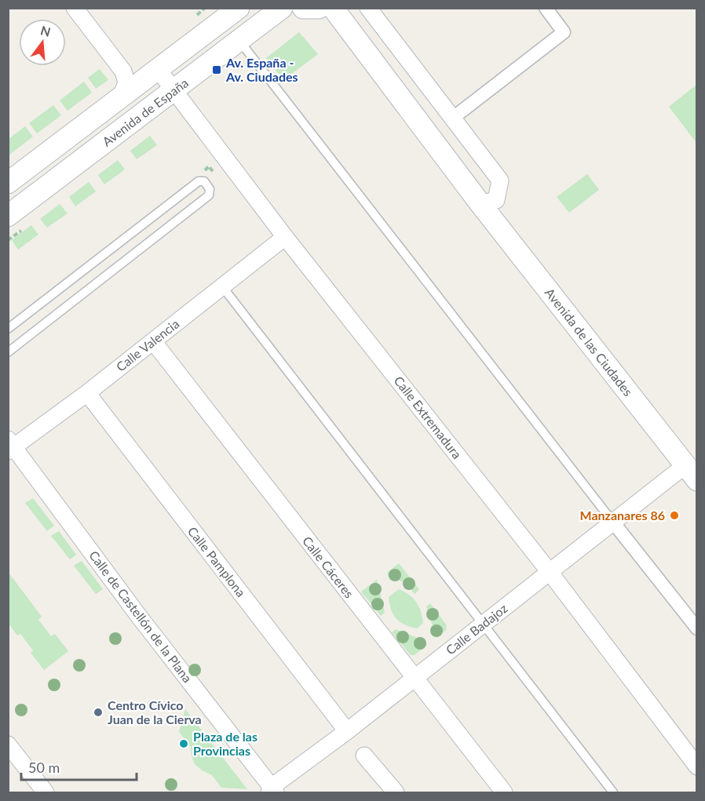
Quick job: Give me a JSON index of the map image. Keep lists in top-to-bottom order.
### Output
{
  "streets": {
    "street": [
      "Avenida de España",
      "Avenida de las Ciudades",
      "Calle Valencia",
      "Calle Extremadura",
      "Calle Pamplona",
      "Calle Cáceres",
      "Calle de Castellón de la Plana",
      "Calle Badajoz"
    ]
  },
  "crossings": [
    ["Avenida de España", "Calle Extremadura"],
    ["Avenida de las Ciudades", "Calle Badajoz"],
    ["Calle Valencia", "Calle Extremadura"],
    ["Calle Valencia", "Calle Pamplona"],
    ["Calle Valencia", "Calle Cáceres"],
    ["Calle Valencia", "Calle de Castellón de la Plana"],
    ["Calle Extremadura", "Calle Badajoz"],
    ["Calle Pamplona", "Calle Badajoz"],
    ["Calle Cáceres", "Calle Badajoz"],
    ["Calle de Castellón de la Plana", "Calle Badajoz"]
  ],
  "places": {
    "transit": ["Av. España - Av. Ciudades"],
    "other": ["Manzanares 86", "Centro Cívico Juan de la Cierva", "Plaza de las Provincias"]
  },
  "scale_bar": "50 m",
  "north": "top"
}
